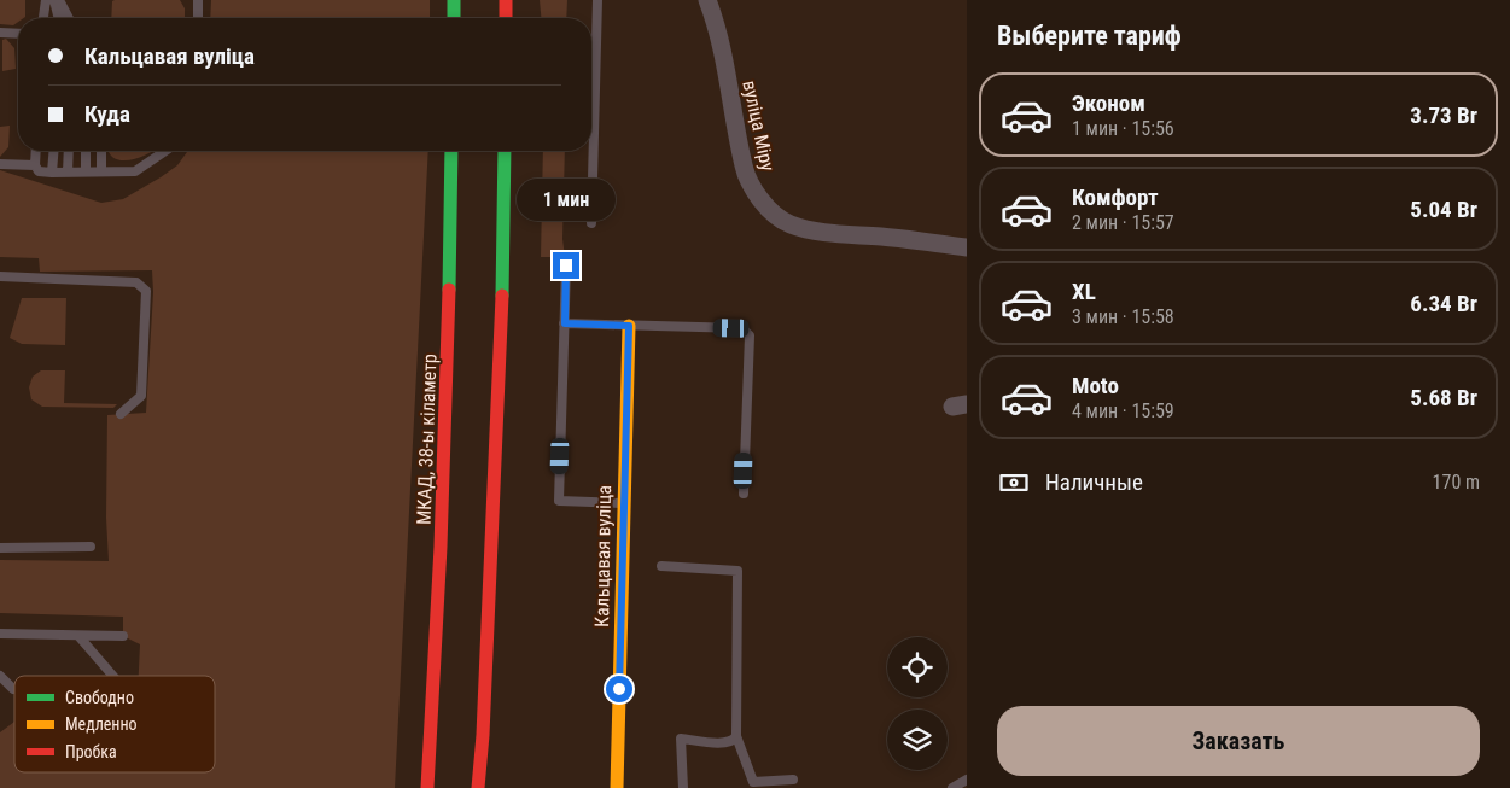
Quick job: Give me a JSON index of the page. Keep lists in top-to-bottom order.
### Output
{
  "streets": {
    "main road": ["МКАД, 38-ы кіламетр", "Кальцавая вуліца"],
    "street": ["вуліца Міру"]
  },
  "legend": ["Свободно", "Медленно", "Пробка"],
  "page": {
    "heading": "Выберите тариф",
    "banner": ["Кальцавая вуліца", "Куда"],
    "list": [
      {
        "name": "Эконом",
        "note": "1 мин · 15:56",
        "value": "3.73 Br"
      },
      {
        "name": "Комфорт",
        "note": "2 мин · 15:57",
        "value": "5.04 Br"
      },
      {
        "name": "XL",
        "note": "3 мин · 15:58",
        "value": "6.34 Br"
      },
      {
        "name": "Moto",
        "note": "4 мин · 15:59",
        "value": "5.68 Br"
      }
    ],
    "bubble": "1 мин",
    "pay": ["Наличные", "170 m"],
    "buttons": "Заказать"
  }
}
